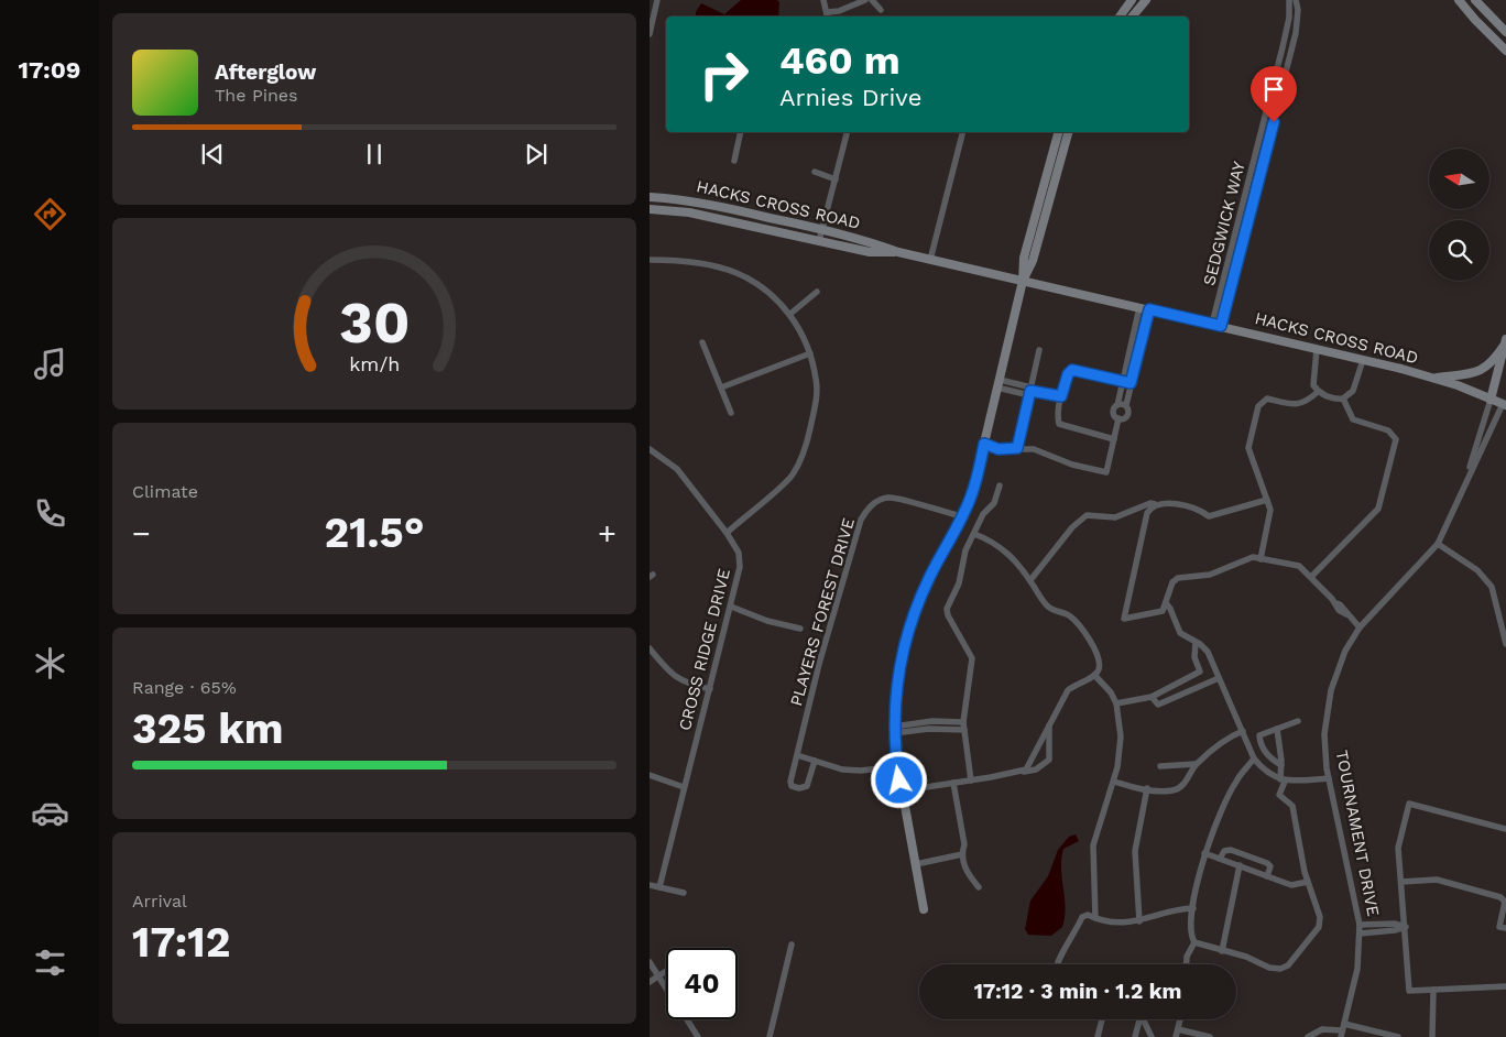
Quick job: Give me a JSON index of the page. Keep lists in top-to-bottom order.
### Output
{
  "streets": {
    "main road": ["HACKS CROSS ROAD", "TOURNAMENT DRIVE"],
    "street": ["SEDGWICK WAY", "PLAYERS FOREST DRIVE", "CROSS RIDGE DRIVE"]
  },
  "crossings": [
    ["HACKS CROSS ROAD", "SEDGWICK WAY"],
    ["HACKS CROSS ROAD", "TOURNAMENT DRIVE"]
  ],
  "north": "left",
  "page": {
    "tabs": "17:09",
    "turn": ["460 m", "Arnies Drive"],
    "song": ["Afterglow", "The Pines"],
    "tile": [
      "Climate",
      ["Range · 65%", "325 km"],
      ["Arrival", "17:12"]
    ],
    "heat": ["−", "21.5°", "+"],
    "limit": "40",
    "trip": "17:12 · 3 min · 1.2 km",
    "gauge": ["30", "km/h"]
  }
}
